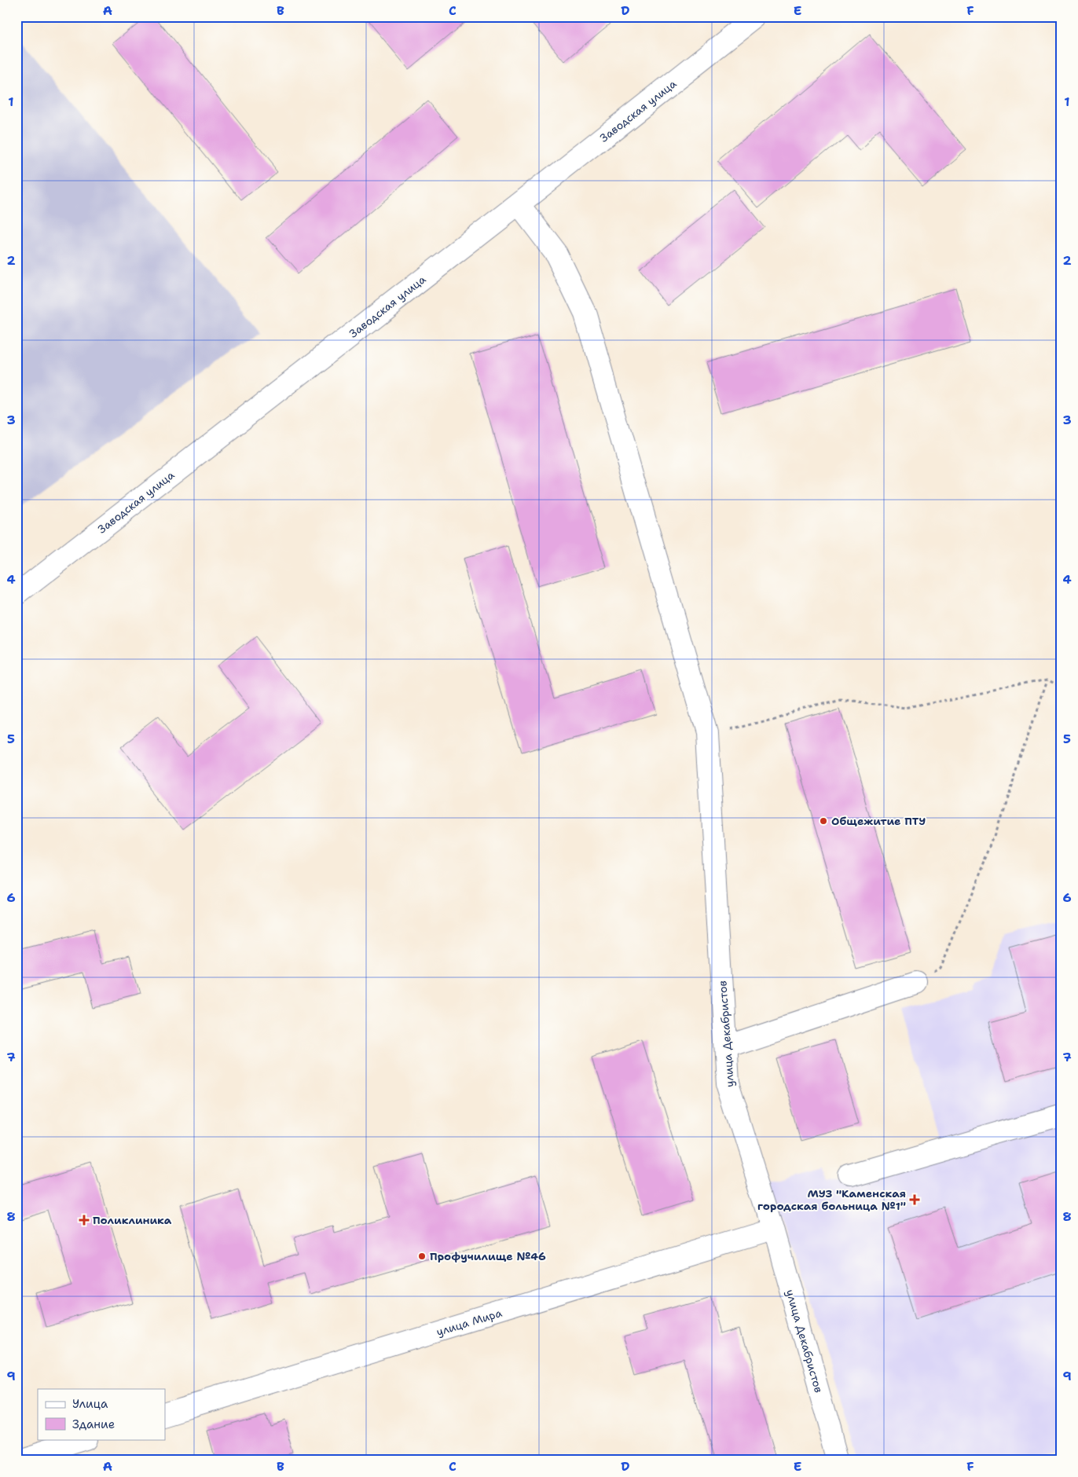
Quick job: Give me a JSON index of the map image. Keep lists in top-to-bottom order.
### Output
{
  "streets": {
    "street": ["Заводская улица", "улица Декабристов", "улица Мира"]
  },
  "crossings": [
    ["Заводская улица", "улица Декабристов"],
    ["улица Декабристов", "улица Мира"]
  ],
  "places": {
    "other": ["Общежитие ПТУ", "Профучилище №46"],
    "health": ["МУЗ \"Каменская городская больница №1\"", "Поликлиника"]
  },
  "legend": ["Улица", "Здание"],
  "grid": {
    "columns": [
      "A",
      "B",
      "C",
      "D",
      "E",
      "F"
    ],
    "rows": [
      "1",
      "2",
      "3",
      "4",
      "5",
      "6",
      "7",
      "8",
      "9"
    ]
  }
}
